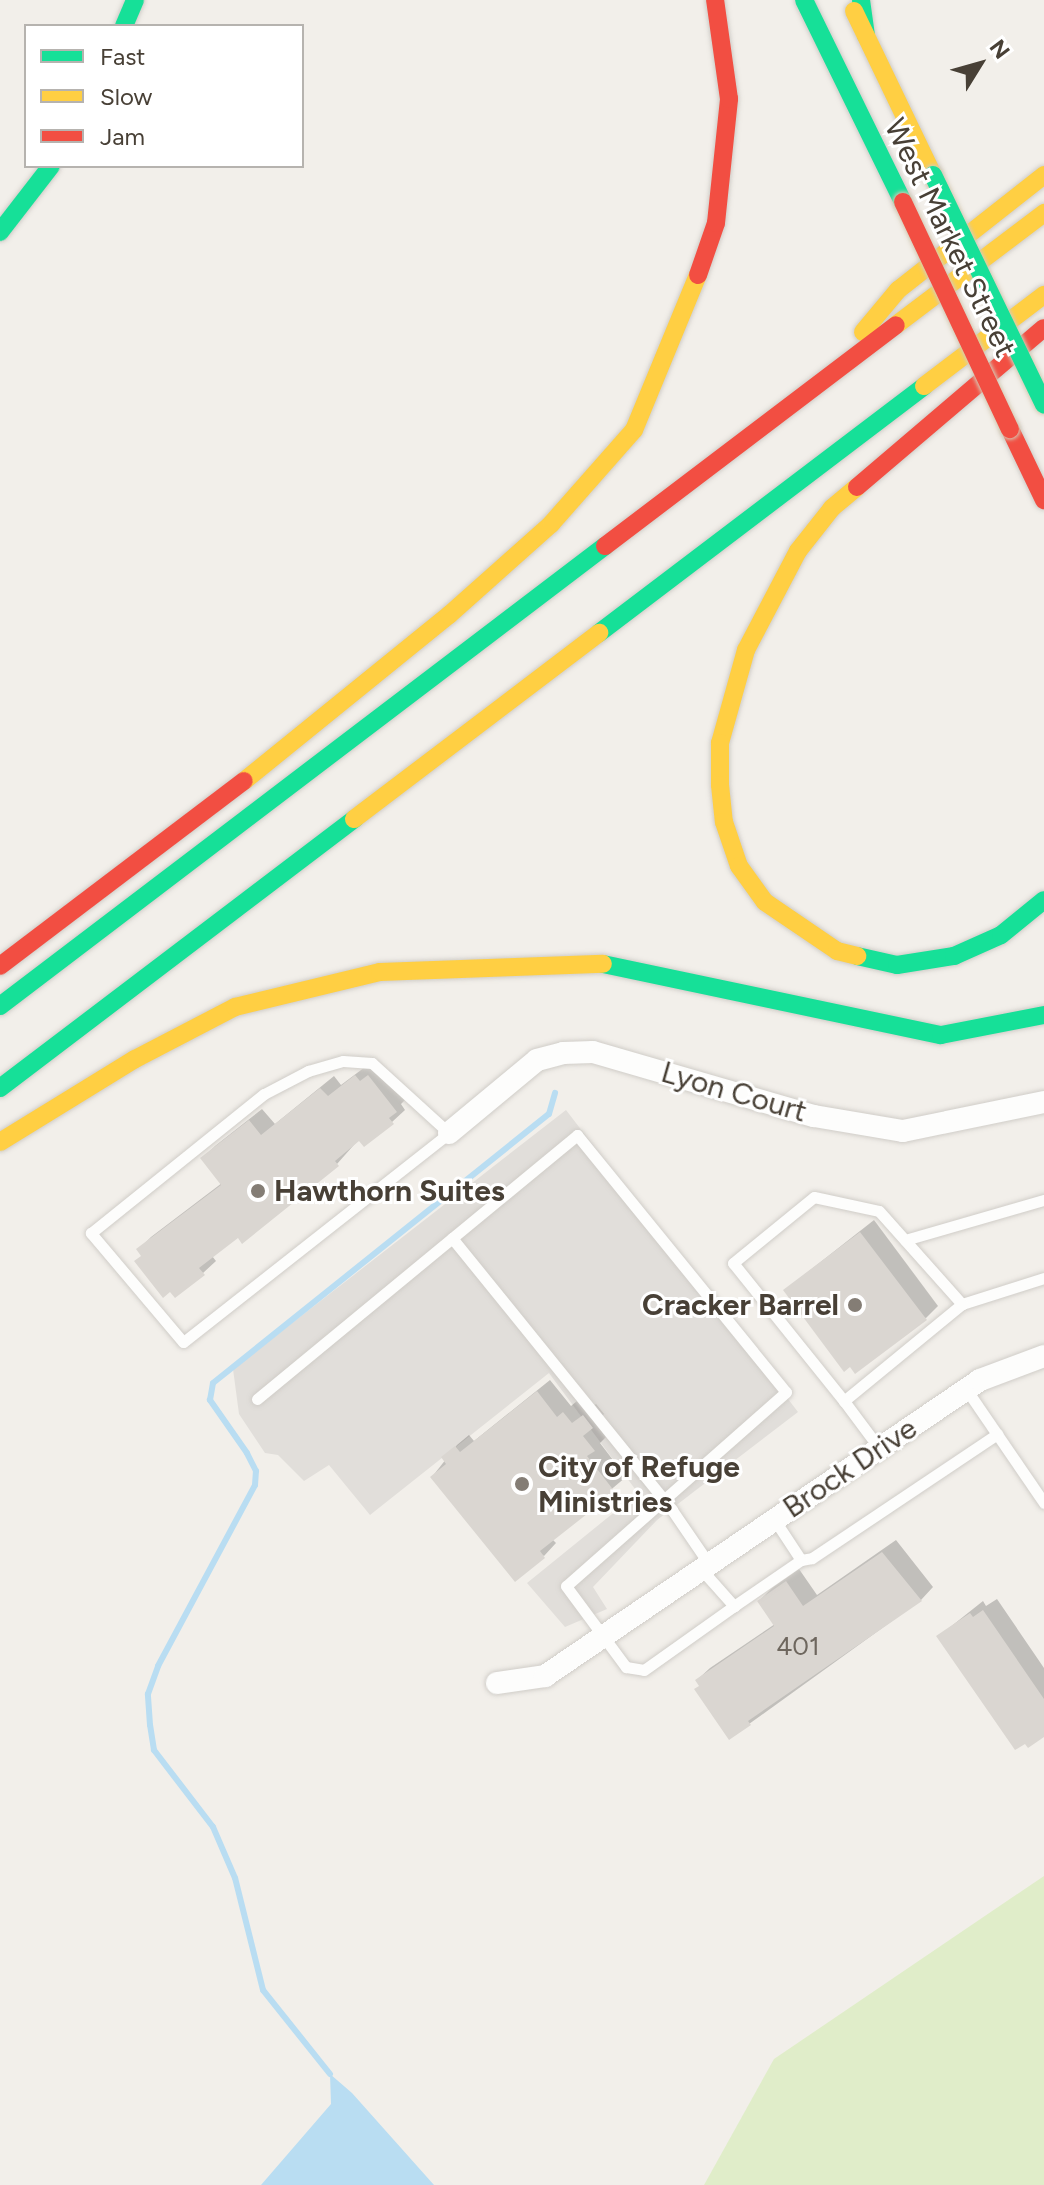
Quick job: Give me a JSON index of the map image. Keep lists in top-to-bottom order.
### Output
{
  "streets": {
    "main road": ["West Market Street"],
    "street": ["Lyon Court", "Brock Drive"]
  },
  "places": ["Hawthorn Suites", "Cracker Barrel", "City of Refuge Ministries"],
  "house_numbers": ["401"],
  "legend": ["Fast", "Slow", "Jam"],
  "north": "top right"
}
